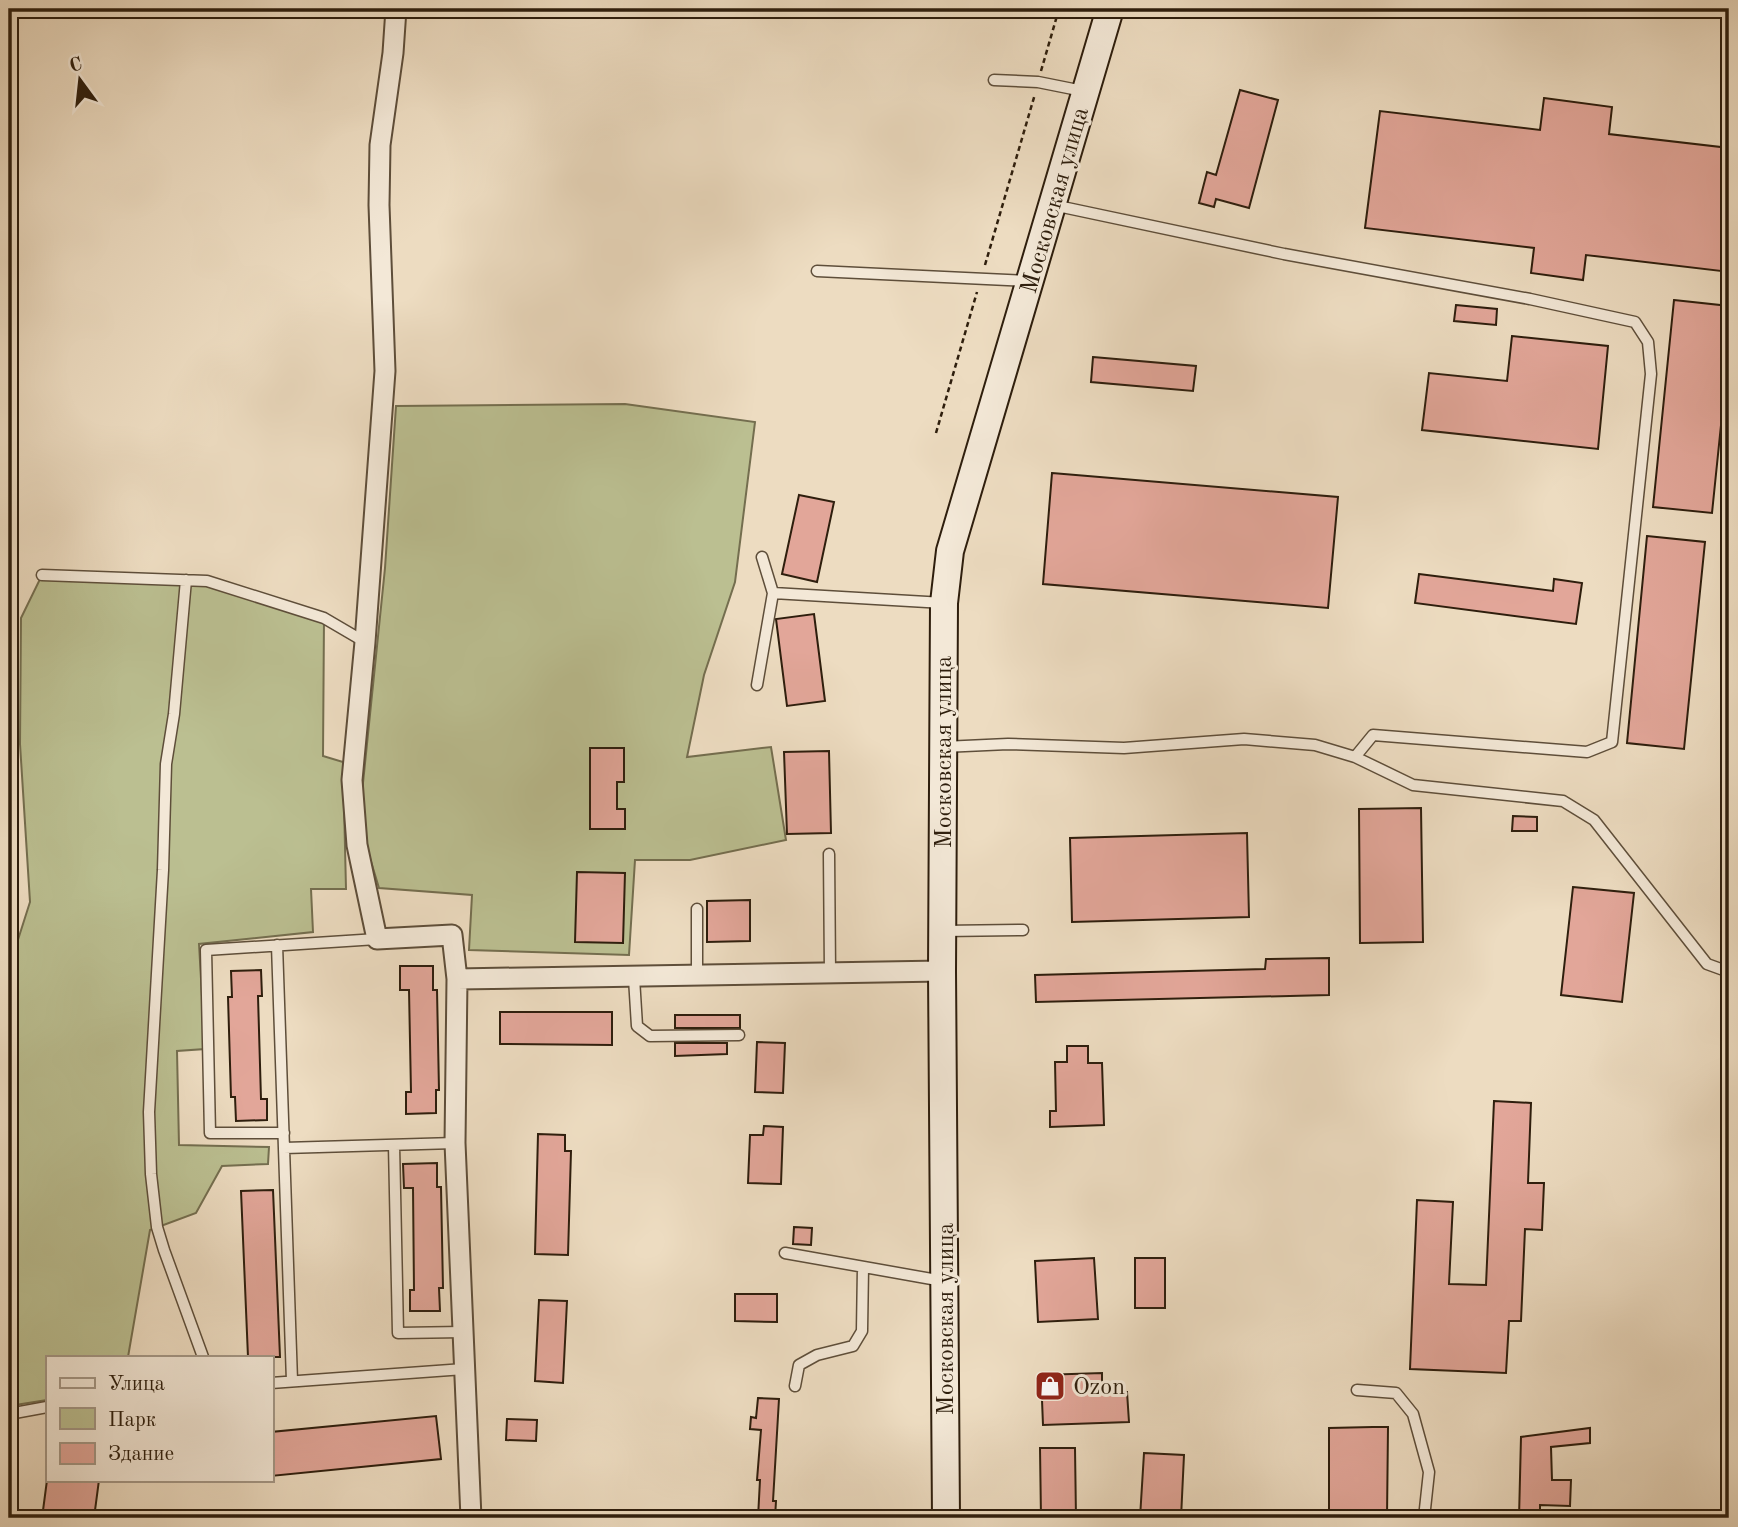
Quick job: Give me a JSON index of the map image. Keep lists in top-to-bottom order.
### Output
{
  "streets": {
    "main road": ["Московская улица"]
  },
  "places": {
    "shop": ["Ozon"]
  },
  "legend": ["Улица", "Парк", "Здание"],
  "north": "top"
}
